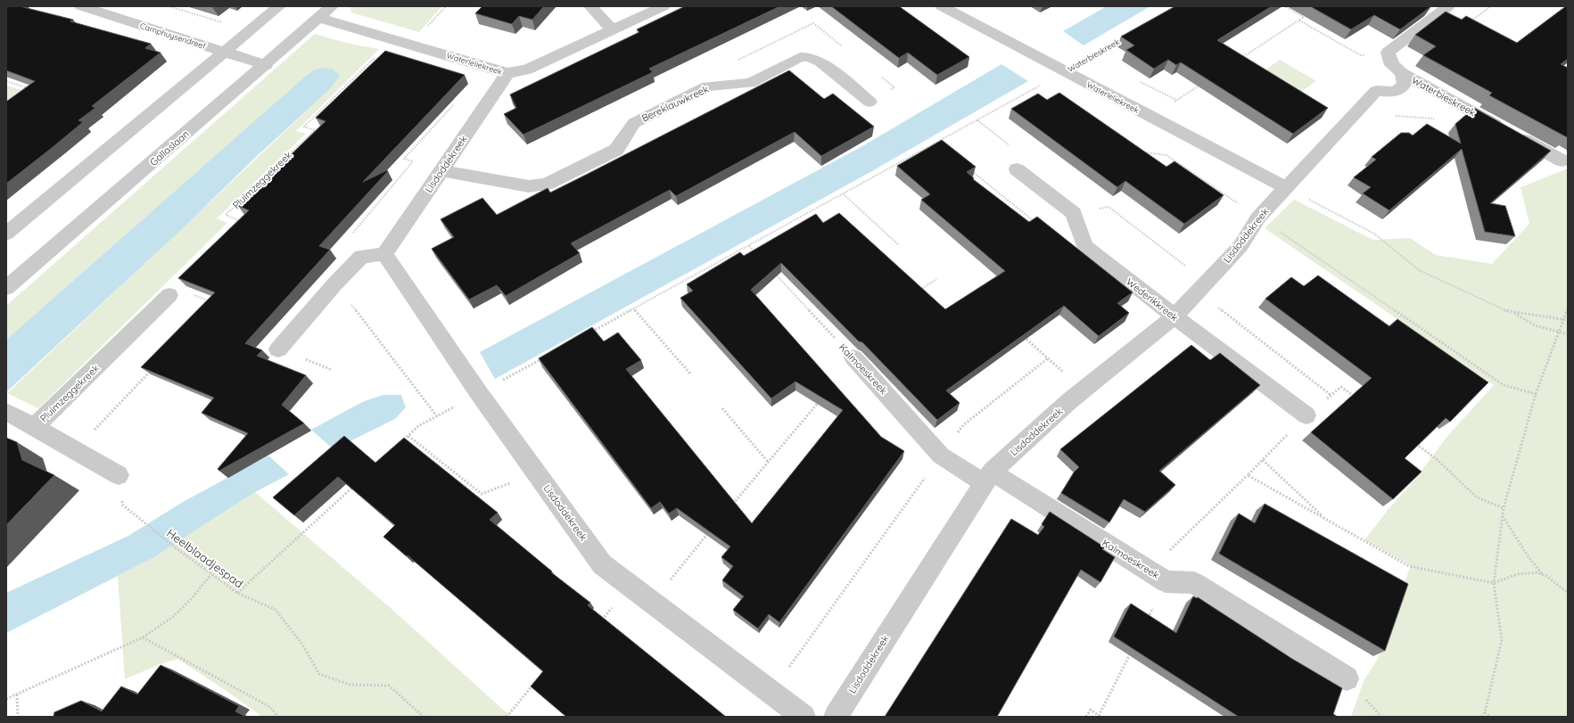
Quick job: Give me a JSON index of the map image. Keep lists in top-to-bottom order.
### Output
{
  "streets": {
    "street": [
      "Camphuysendreef",
      "Waterbieskreek",
      "Waterleliekreek",
      "Bereklauwkreek",
      "Gallaslaan",
      "Lisdoddekreek",
      "Pluimzeggekreek",
      "Wederikkreek",
      "Kalmoeskreek"
    ],
    "path": ["Heelblaadjespad"]
  },
  "crossings": [
    ["Camphuysendreef", "Gallaslaan"],
    ["Waterbieskreek", "Waterleliekreek"],
    ["Waterbieskreek", "Lisdoddekreek"],
    ["Waterleliekreek", "Gallaslaan"],
    ["Waterleliekreek", "Lisdoddekreek"],
    ["Waterleliekreek", "Pluimzeggekreek"],
    ["Bereklauwkreek", "Lisdoddekreek"],
    ["Lisdoddekreek", "Wederikkreek"],
    ["Lisdoddekreek", "Kalmoeskreek"]
  ]
}
